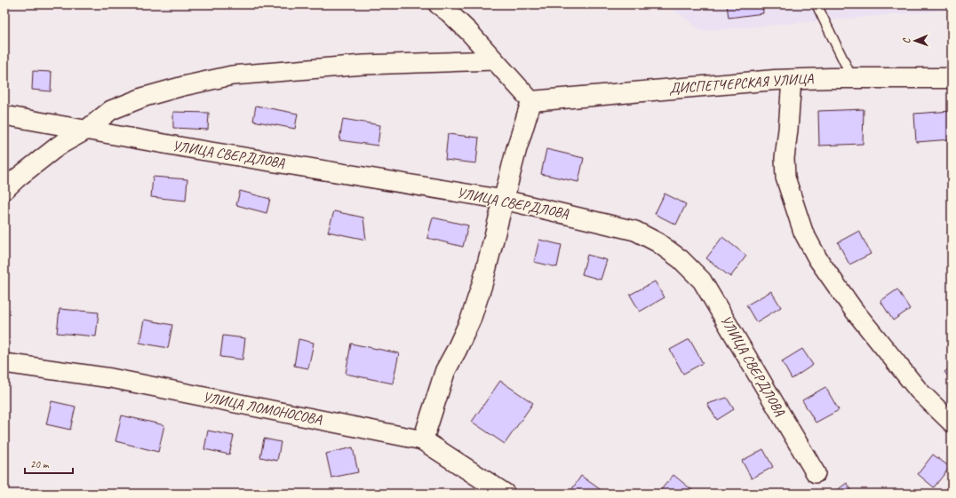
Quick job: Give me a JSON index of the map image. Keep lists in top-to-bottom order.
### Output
{
  "streets": {
    "street": ["ДИСПЕТЧЕРСКАЯ УЛИЦА", "УЛИЦА СВЕРДЛОВА", "УЛИЦА ЛОМОНОСОВА"]
  },
  "scale_bar": "20 m",
  "north": "left"
}
